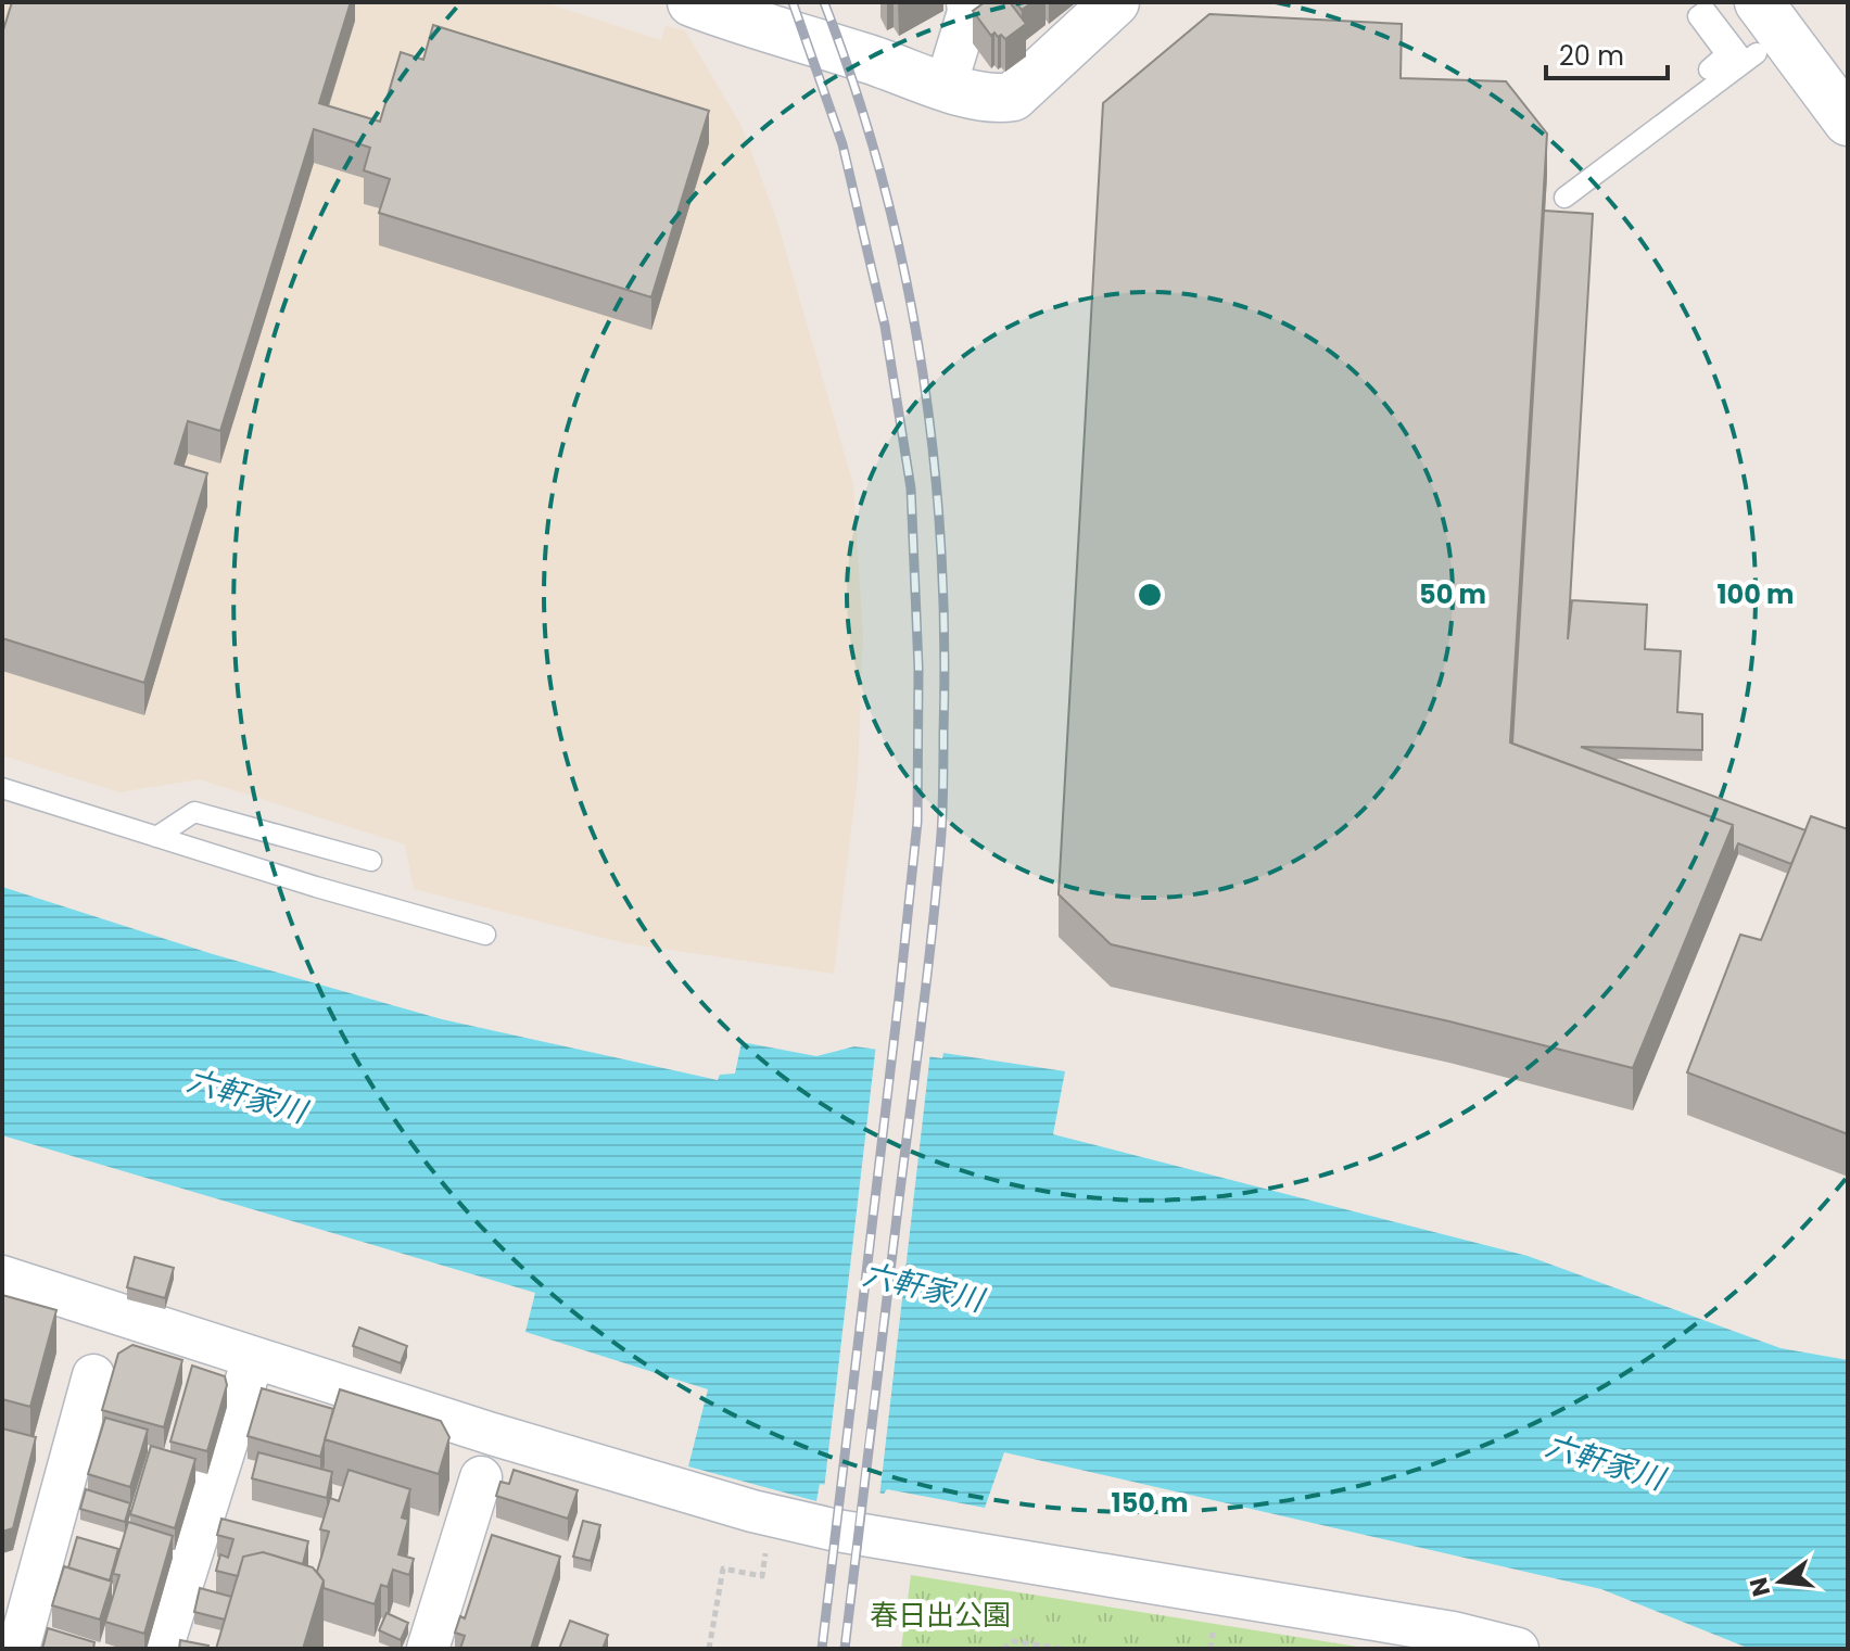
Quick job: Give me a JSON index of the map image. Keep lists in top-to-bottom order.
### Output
{
  "water": ["六軒家川"],
  "parks": ["春日出公園"],
  "scale_bar": "20 m",
  "north": "left",
  "rings": ["50 m", "100 m", "150 m"]
}
